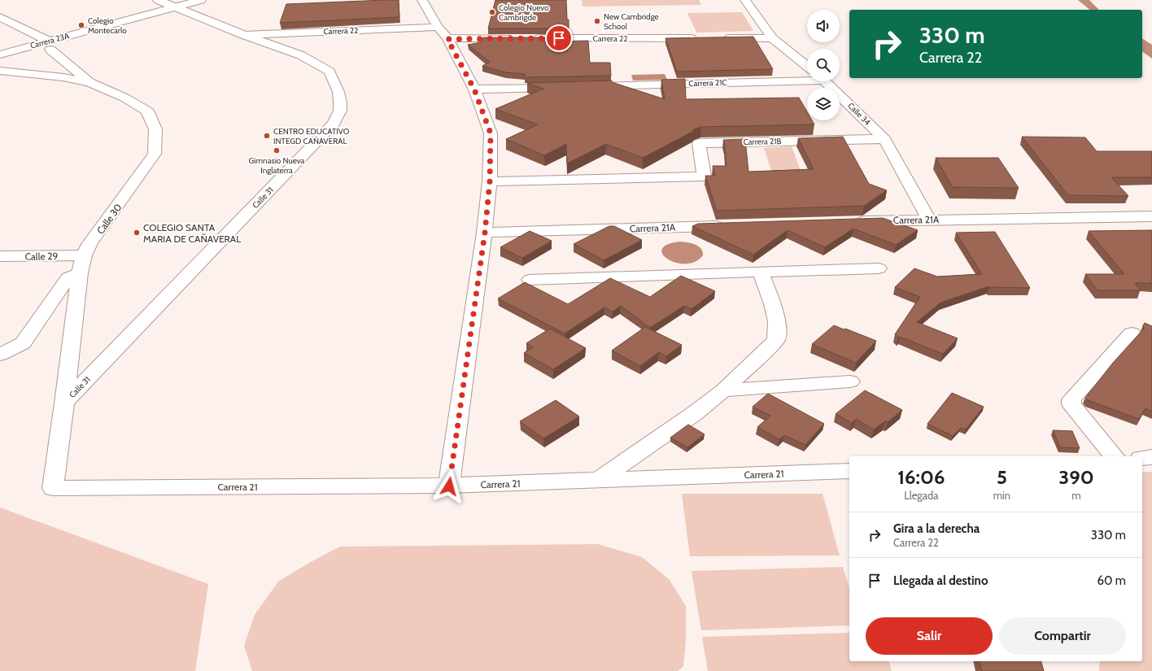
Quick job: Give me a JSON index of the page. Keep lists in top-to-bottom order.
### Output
{
  "streets": {
    "street": [
      "Carrera 22",
      "Carrera 23A",
      "Carrera 21C",
      "Calle 34",
      "Carrera 21B",
      "Calle 31",
      "Calle 30",
      "Carrera 21A",
      "Calle 29",
      "Carrera 21"
    ]
  },
  "crossings": [
    ["Carrera 22", "Calle 31"],
    ["Carrera 23A", "Calle 31"],
    ["Calle 34", "Carrera 21B"],
    ["Calle 31", "Calle 30"],
    ["Calle 30", "Calle 29"],
    ["Calle 30", "Carrera 21"]
  ],
  "places": [
    "Colegio Nuevo Cambrigde",
    "New Cambridge School",
    "Colegio Montecarlo",
    "CENTRO EDUCATIVO INTEGD CAÑAVERAL",
    "Gimnasio Nueva Inglaterra",
    "COLEGIO SANTA MARIA DE CAÑAVERAL"
  ],
  "page": {
    "turn": ["330 m", "Carrera 22"],
    "eta": [
      "16:06",
      "Llegada",
      "5",
      "min",
      "390",
      "m"
    ],
    "list": [
      {
        "name": "Gira a la derecha",
        "note": "Carrera 22",
        "value": "330 m"
      },
      {
        "name": "Llegada al destino",
        "value": "60 m"
      }
    ],
    "buttons": ["Salir", "Compartir"]
  }
}
